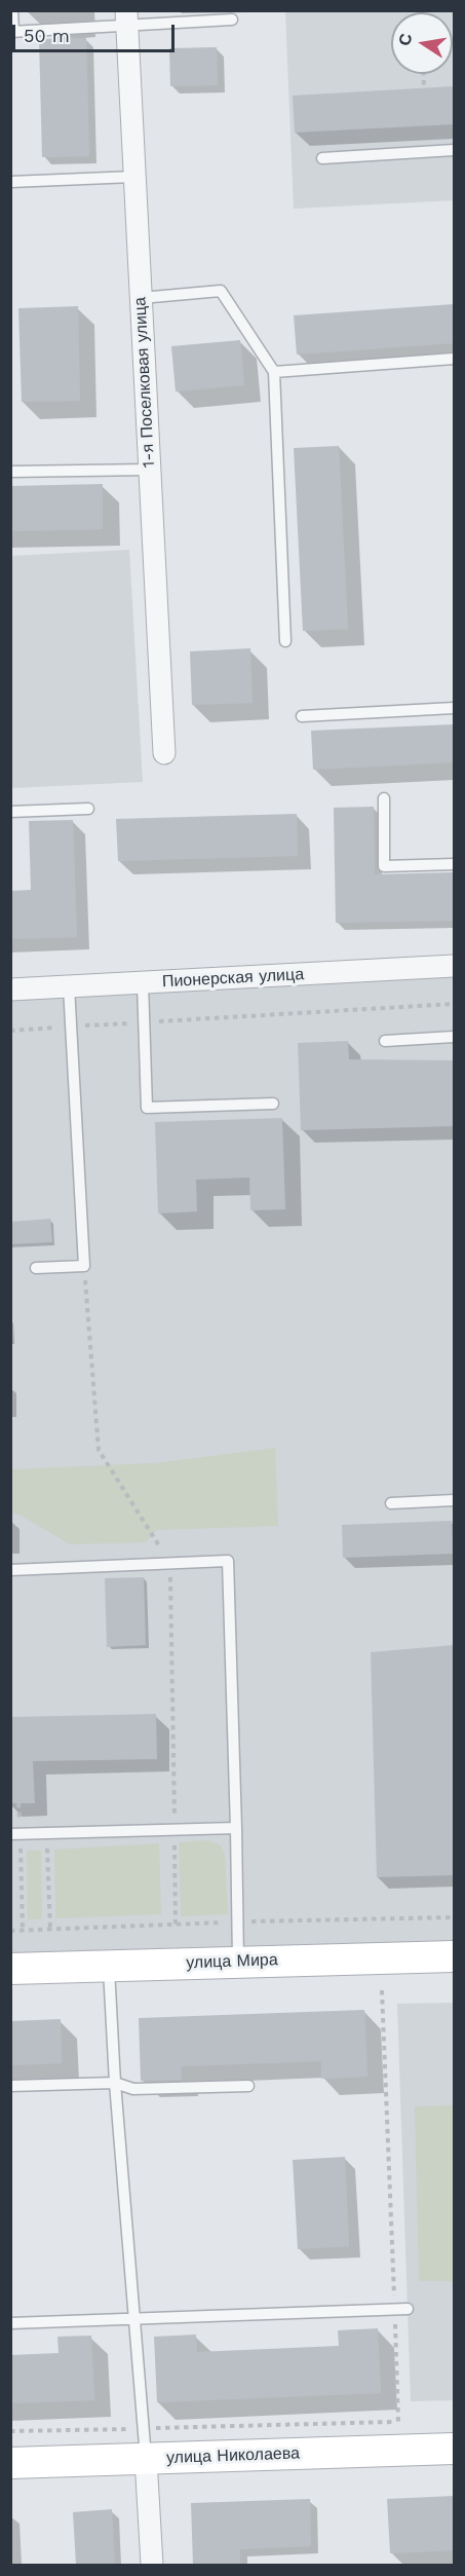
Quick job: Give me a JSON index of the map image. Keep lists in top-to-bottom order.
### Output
{
  "streets": {
    "main road": ["улица Мира", "улица Николаева"],
    "street": ["1-я Поселковая улица", "Пионерская улица"]
  },
  "scale_bar": "50 m",
  "north": "left"
}
